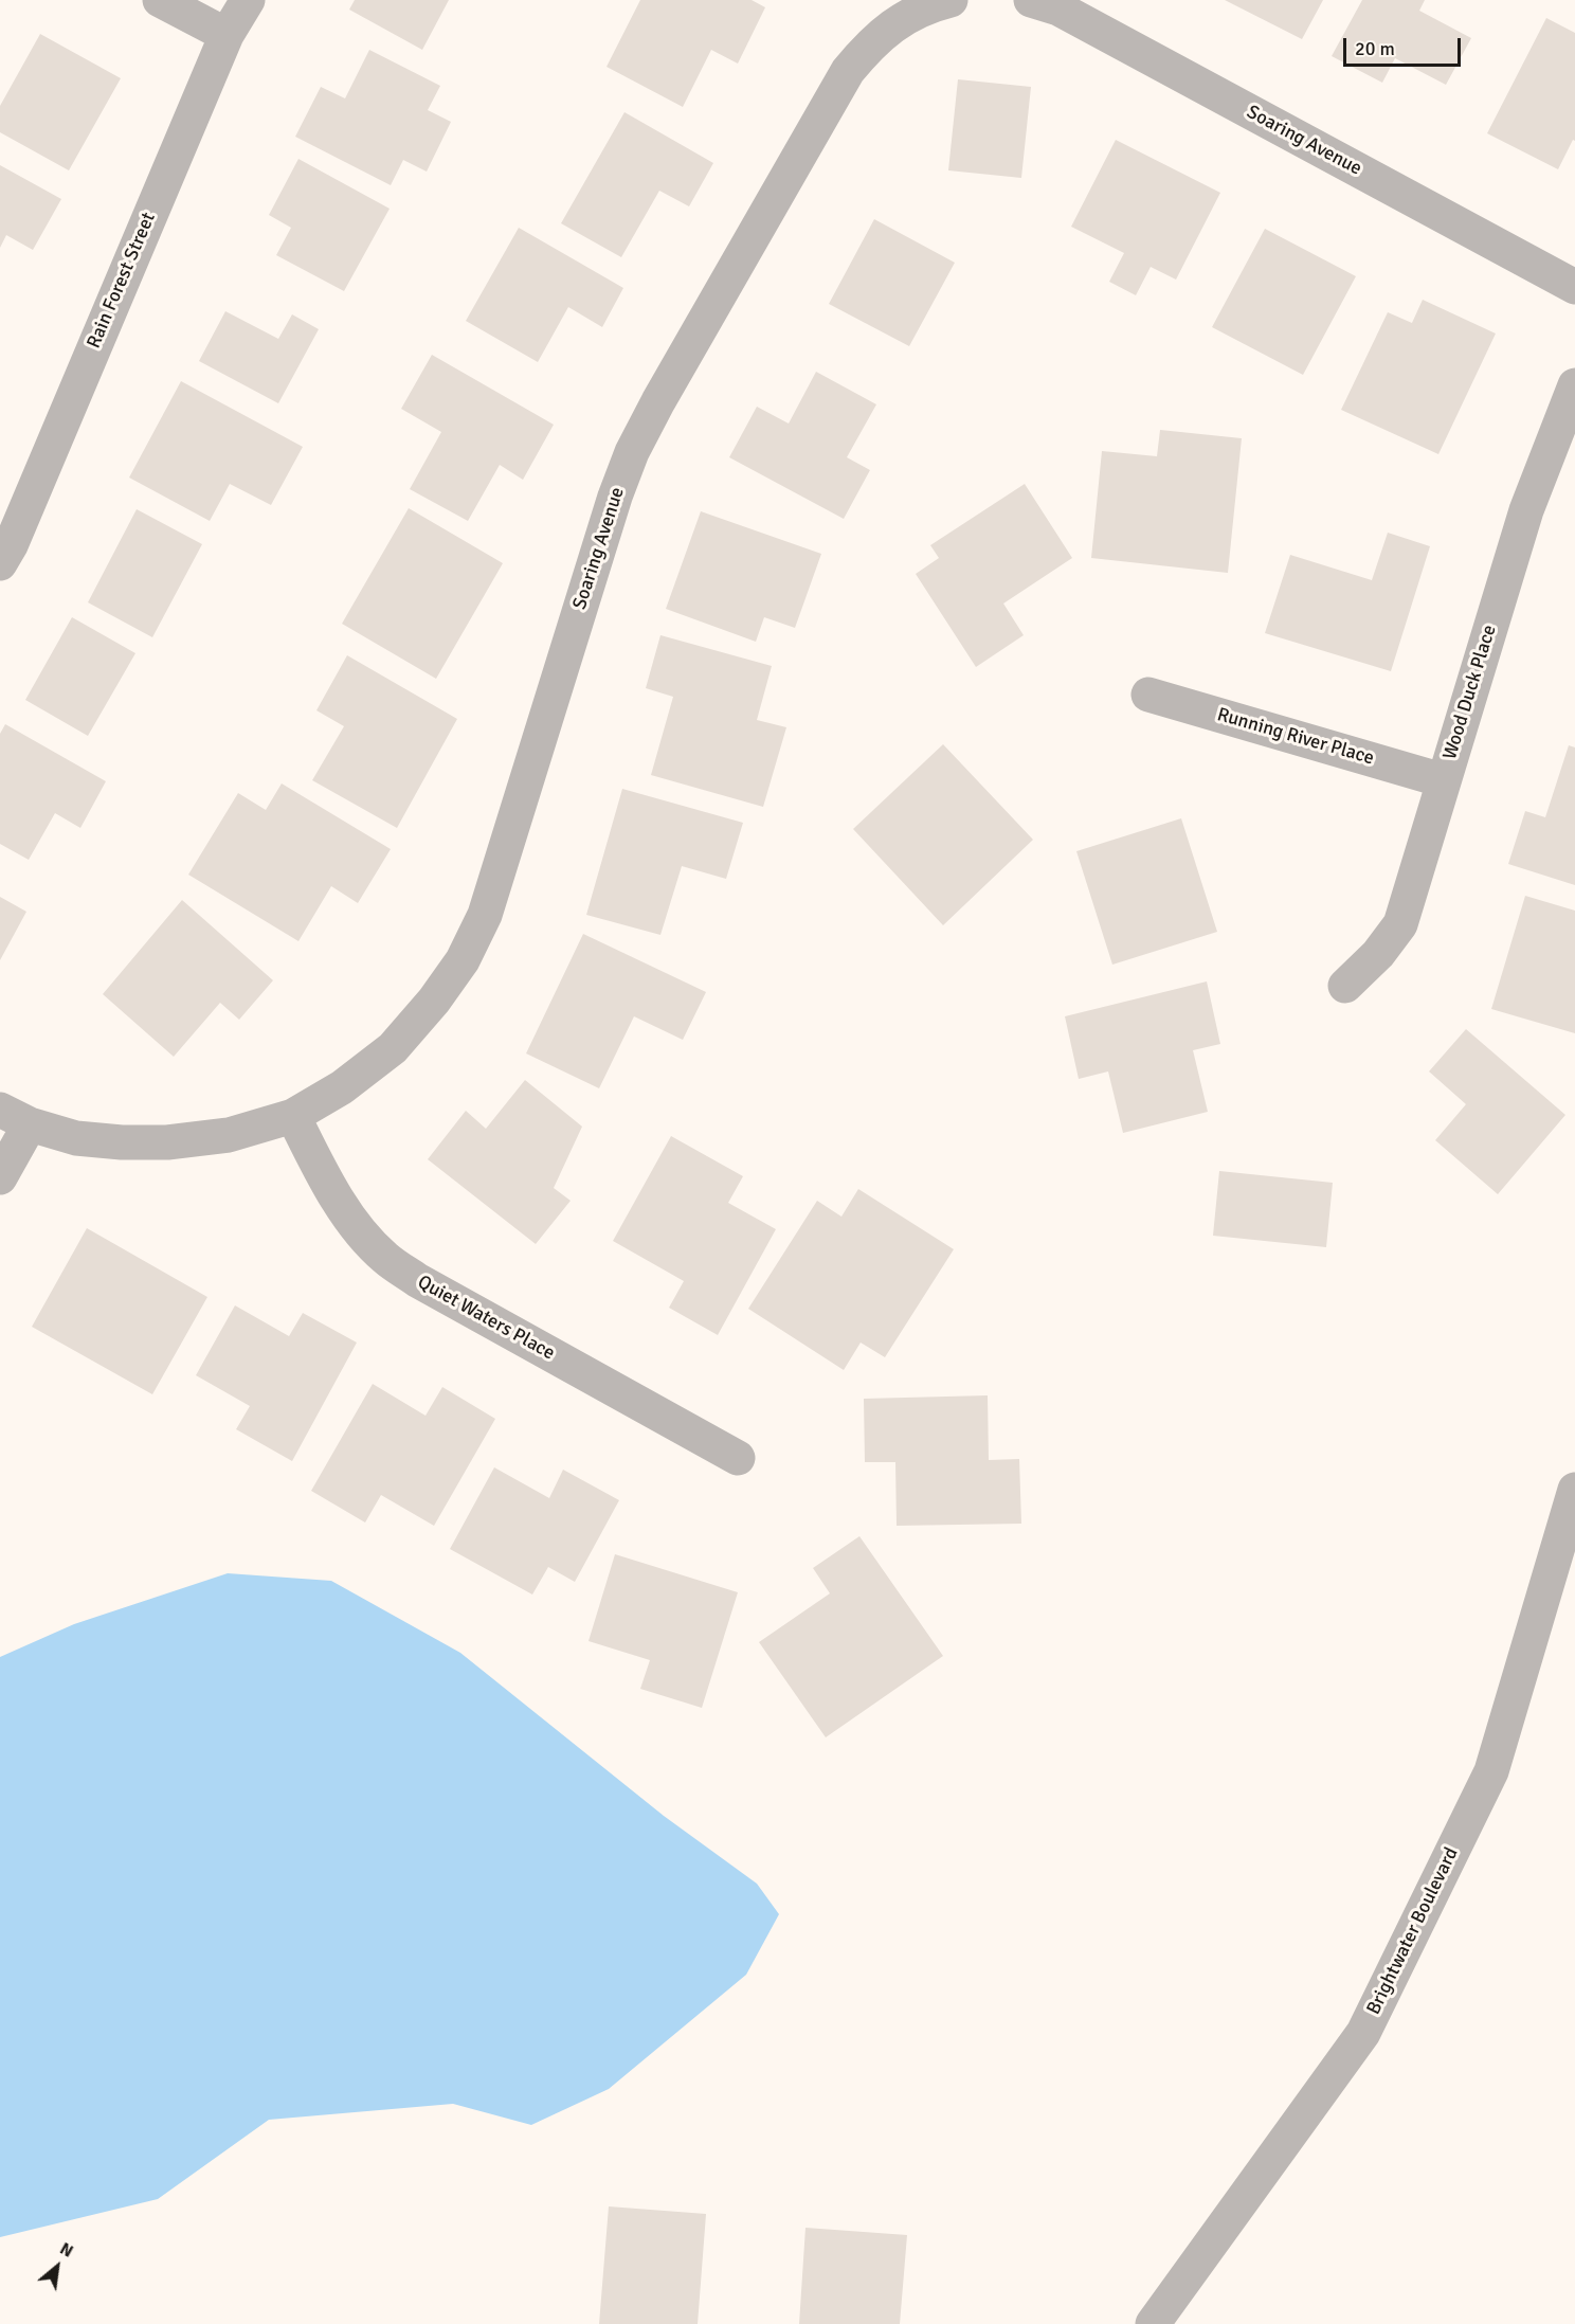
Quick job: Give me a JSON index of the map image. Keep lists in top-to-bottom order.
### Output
{
  "streets": {
    "street": [
      "Soaring Avenue",
      "Rain Forest Street",
      "Wood Duck Place",
      "Running River Place",
      "Quiet Waters Place",
      "Brightwater Boulevard"
    ]
  },
  "crossings": [
    ["Soaring Avenue", "Quiet Waters Place"],
    ["Wood Duck Place", "Running River Place"]
  ],
  "scale_bar": "20 m",
  "north": "top right"
}
